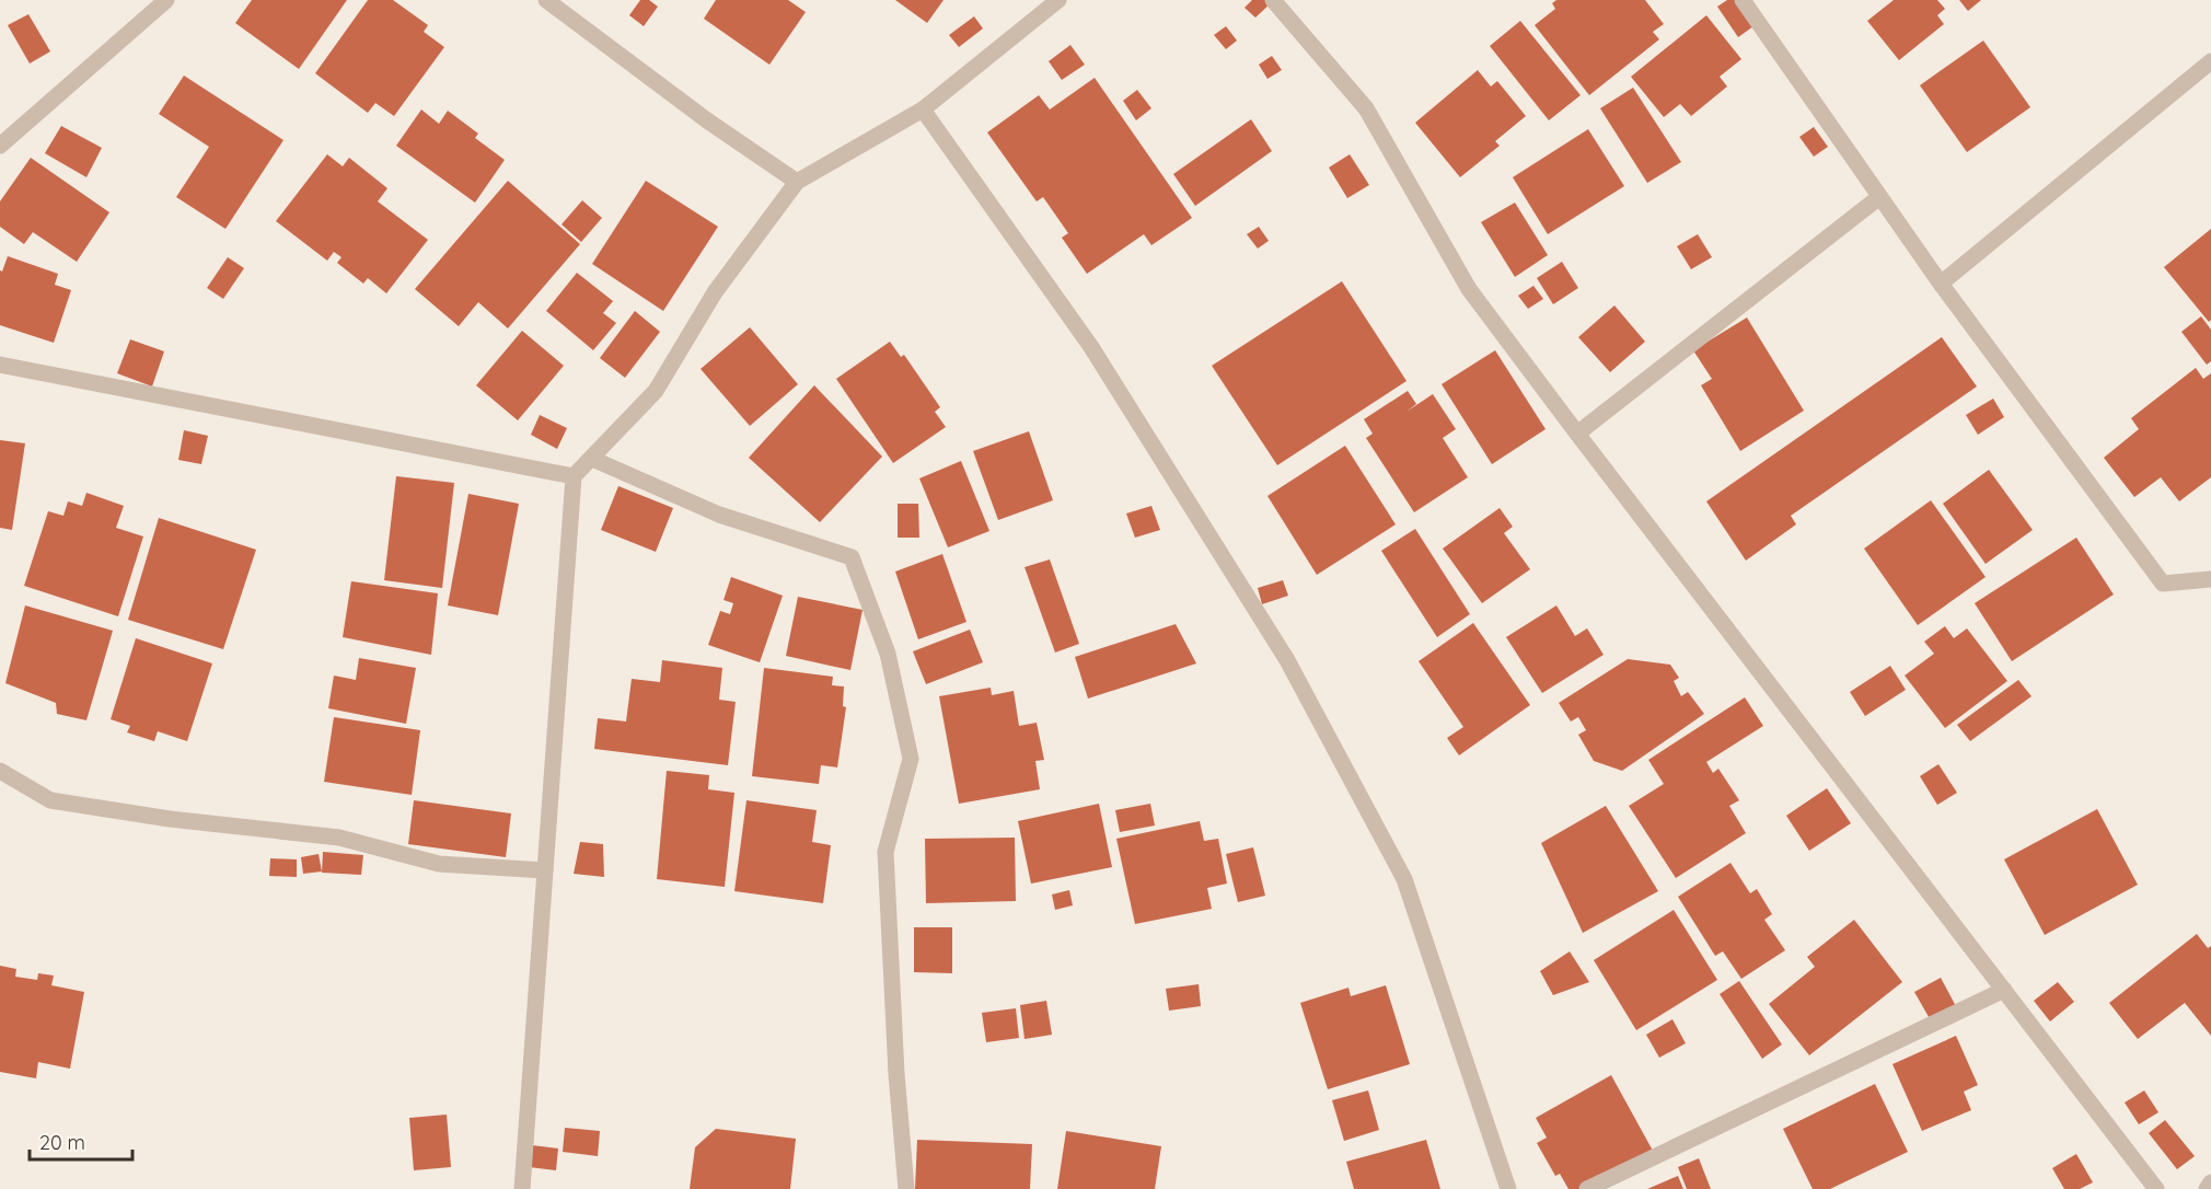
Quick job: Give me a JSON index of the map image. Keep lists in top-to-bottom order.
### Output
{
  "scale_bar": "20 m"
}
